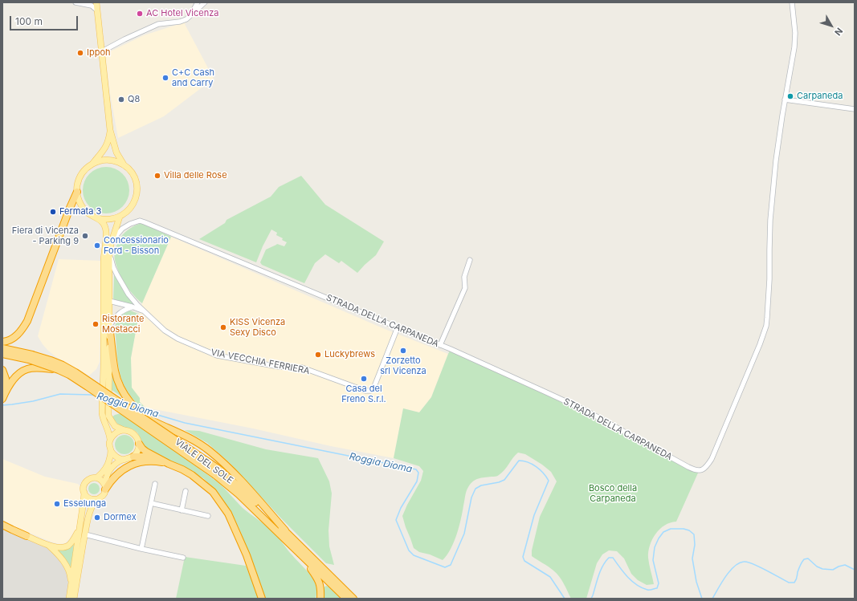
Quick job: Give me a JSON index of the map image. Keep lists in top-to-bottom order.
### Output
{
  "streets": {
    "highway": ["VIALE DEL SOLE"],
    "street": ["STRADA DELLA CARPANEDA", "VIA VECCHIA FERRIERA"]
  },
  "crossings": [
    ["STRADA DELLA CARPANEDA", "VIA VECCHIA FERRIERA"]
  ],
  "water": ["Roggia Dioma"],
  "parks": ["Bosco della Carpaneda"],
  "places": [
    "AC Hotel Vicenza",
    "Ippoh",
    "C+C Cash and Carry",
    "Carpaneda",
    "Q8",
    "Villa delle Rose",
    "Fermata 3",
    "Fiera di Vicenza - Parking 9",
    "Concessionario Ford - Bisson",
    "Ristorante Mostacci",
    "KISS Vicenza Sexy Disco",
    "Zorzetto srl Vicenza",
    "Luckybrews",
    "Casa del Freno S.r.l.",
    "Esselunga",
    "Dormex"
  ],
  "scale_bar": "100 m",
  "north": "bottom right"
}
